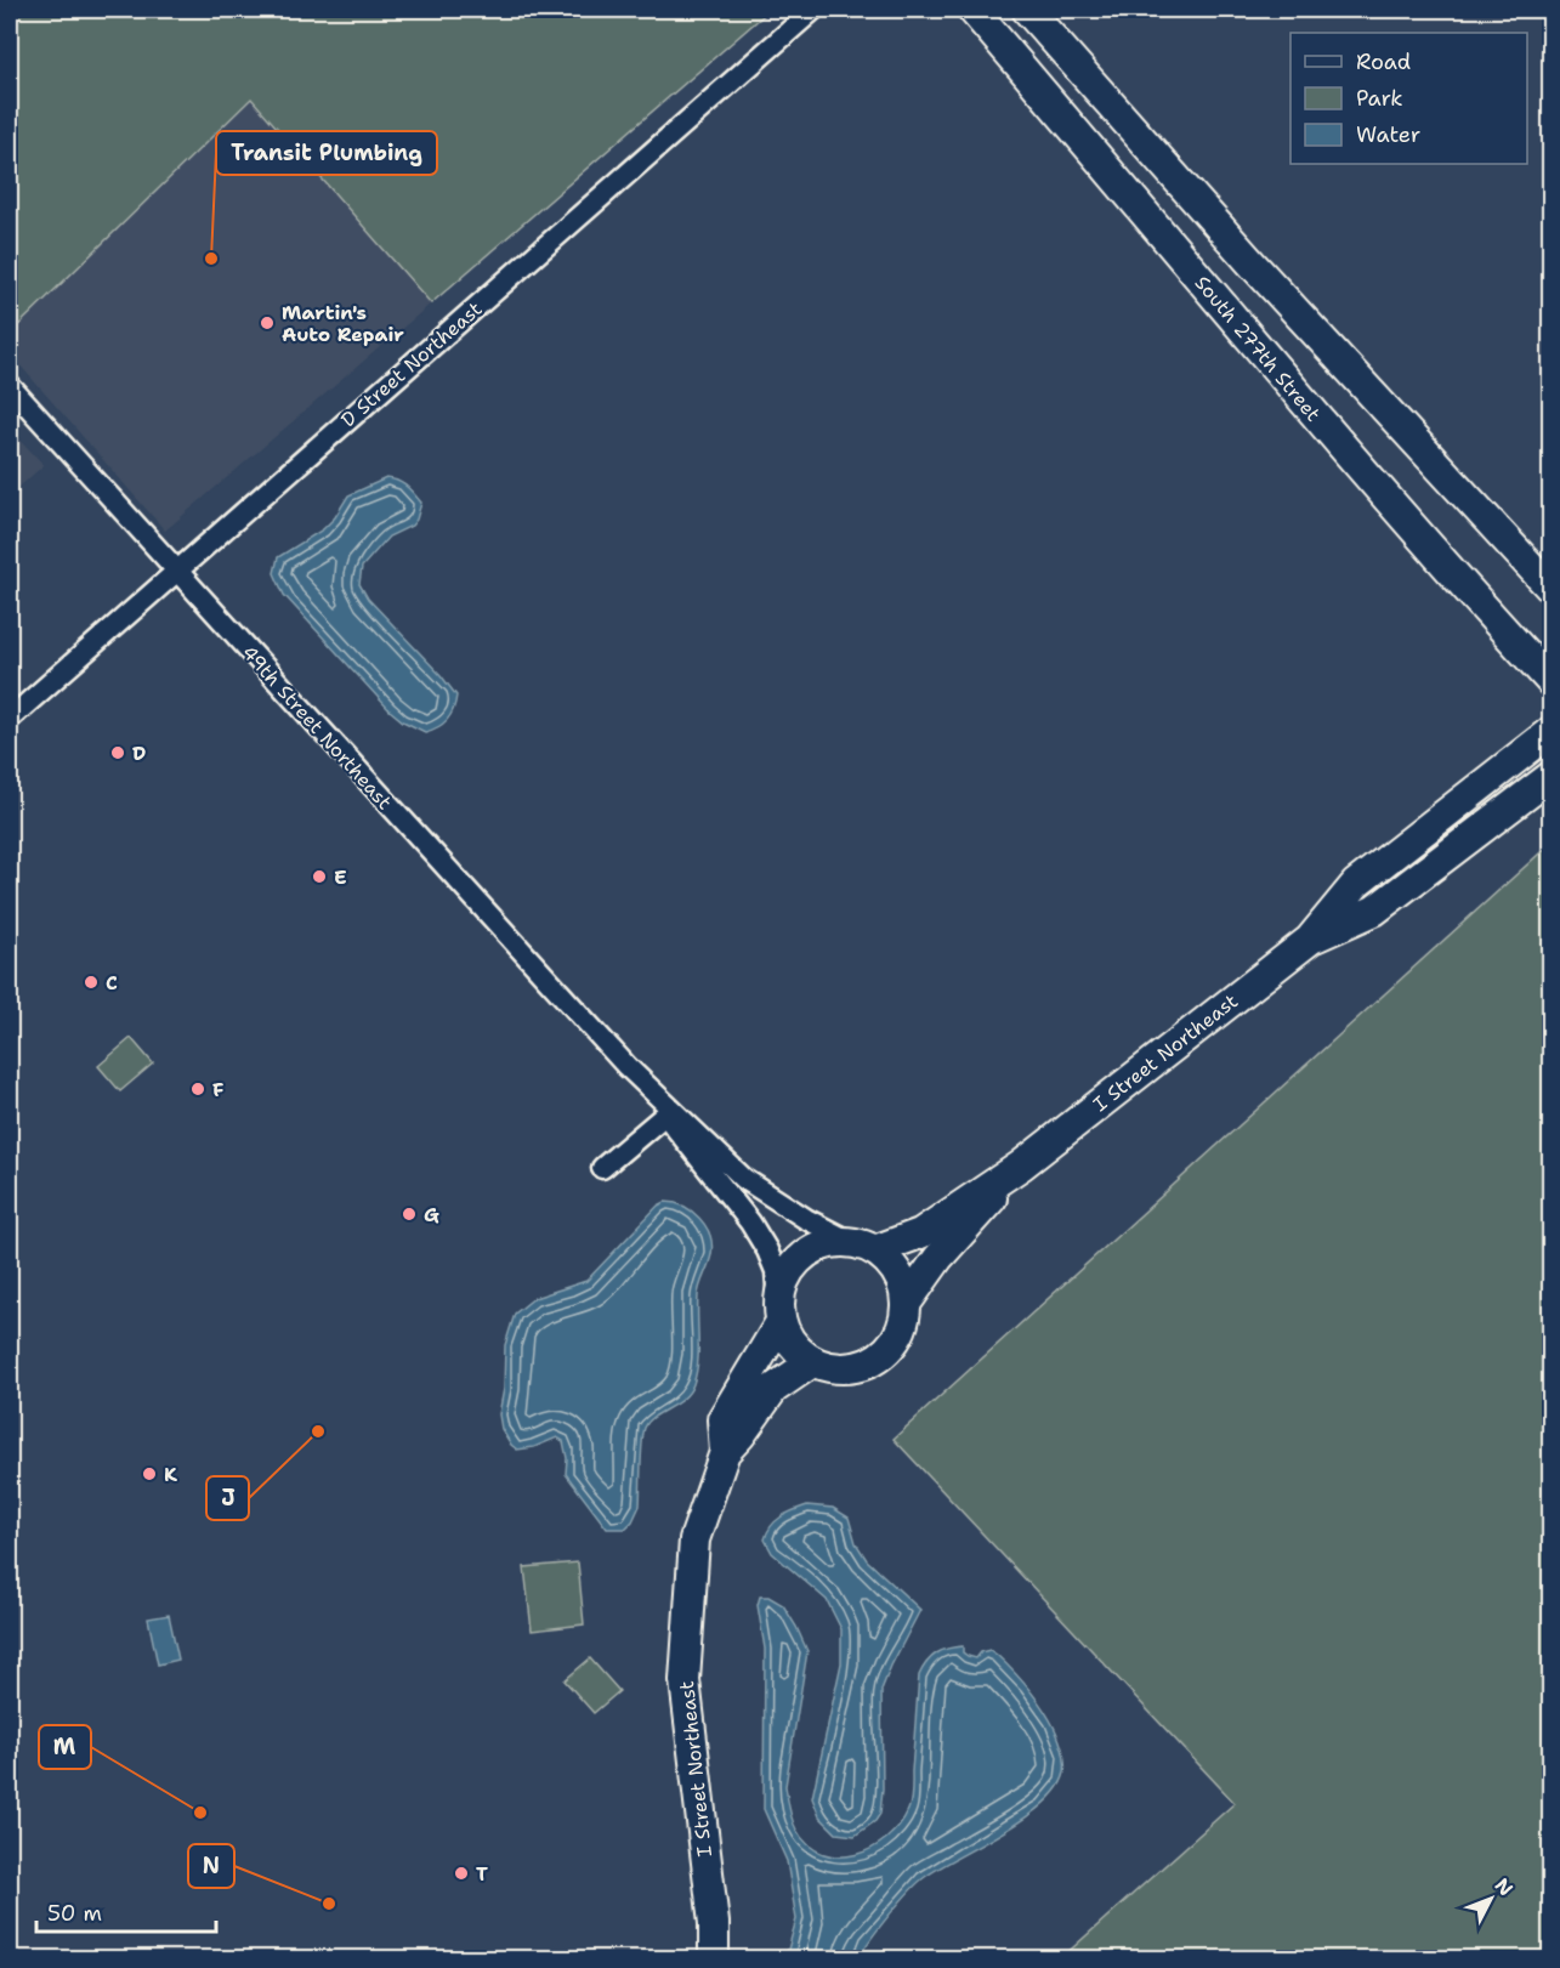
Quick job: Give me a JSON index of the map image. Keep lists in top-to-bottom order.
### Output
{
  "streets": {
    "street": [
      "South 277th Street",
      "D Street Northeast",
      "49th Street Northeast",
      "I Street Northeast"
    ]
  },
  "crossings": [
    ["D Street Northeast", "49th Street Northeast"],
    ["49th Street Northeast", "I Street Northeast"]
  ],
  "places": [
    "Transit Plumbing",
    "Martin's Auto Repair",
    "D",
    "E",
    "C",
    "F",
    "G",
    "J",
    "K",
    "M",
    "T",
    "N"
  ],
  "legend": ["Road", "Park", "Water"],
  "scale_bar": "50 m",
  "north": "top right"
}
